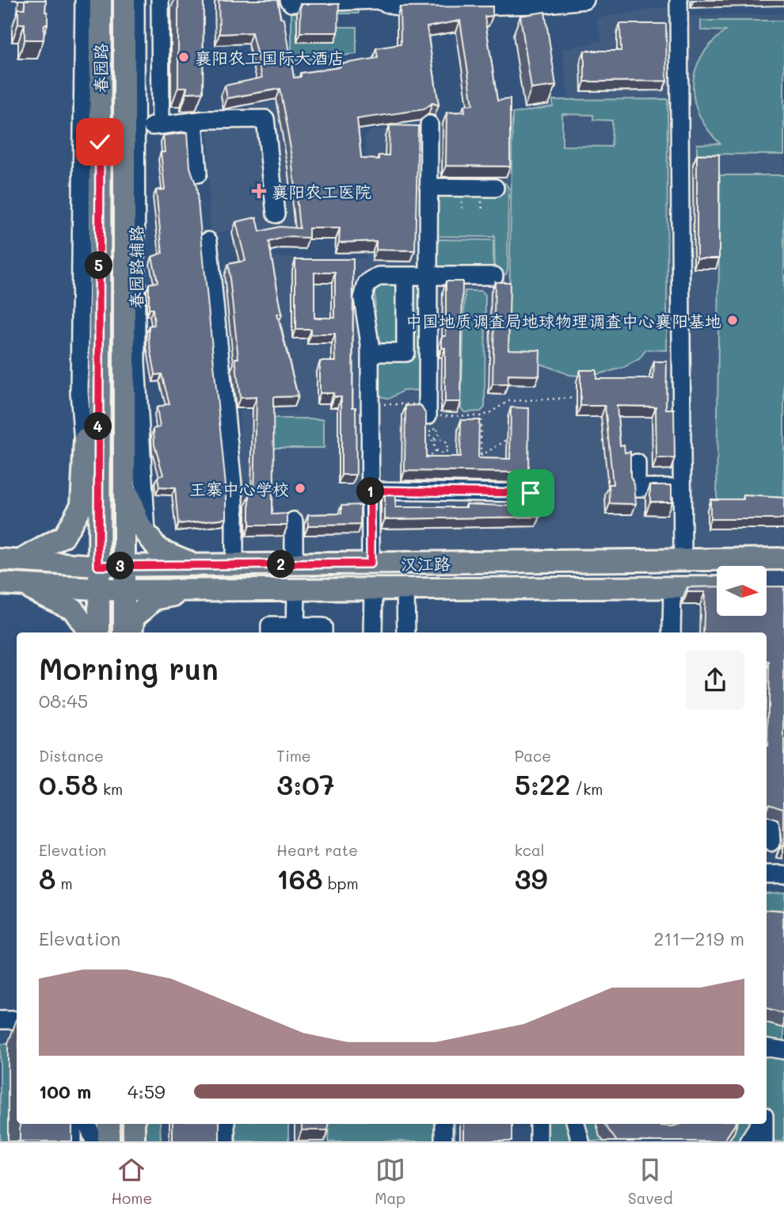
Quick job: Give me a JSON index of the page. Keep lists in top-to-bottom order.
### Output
{
  "streets": {
    "main road": ["春园路", "汉江路"],
    "street": ["春园路辅路"]
  },
  "crossings": [
    ["春园路", "汉江路"]
  ],
  "places": {
    "other": ["襄阳农工国际大酒店", "中国地质调查局地球物理调查中心襄阳基地", "王寨中心学校"],
    "health": ["襄阳农工医院"]
  },
  "north": "right",
  "page": {
    "pins": [
      "5",
      "4",
      "1",
      "2",
      "3"
    ],
    "heading": ["Morning run", "08:45"],
    "stats": [
      ["Distance", "0.58 km"],
      ["Time", "3:07"],
      ["Pace", "5:22 /km"],
      ["Elevation", "8 m"],
      ["Heart rate", "168 bpm"],
      ["kcal", "39"]
    ],
    "chart": ["Elevation", "211–219 m"],
    "list": [
      {
        "name": "100 m",
        "note": "4:59"
      }
    ],
    "tabs": ["Home", "Map", "Saved"]
  }
}
